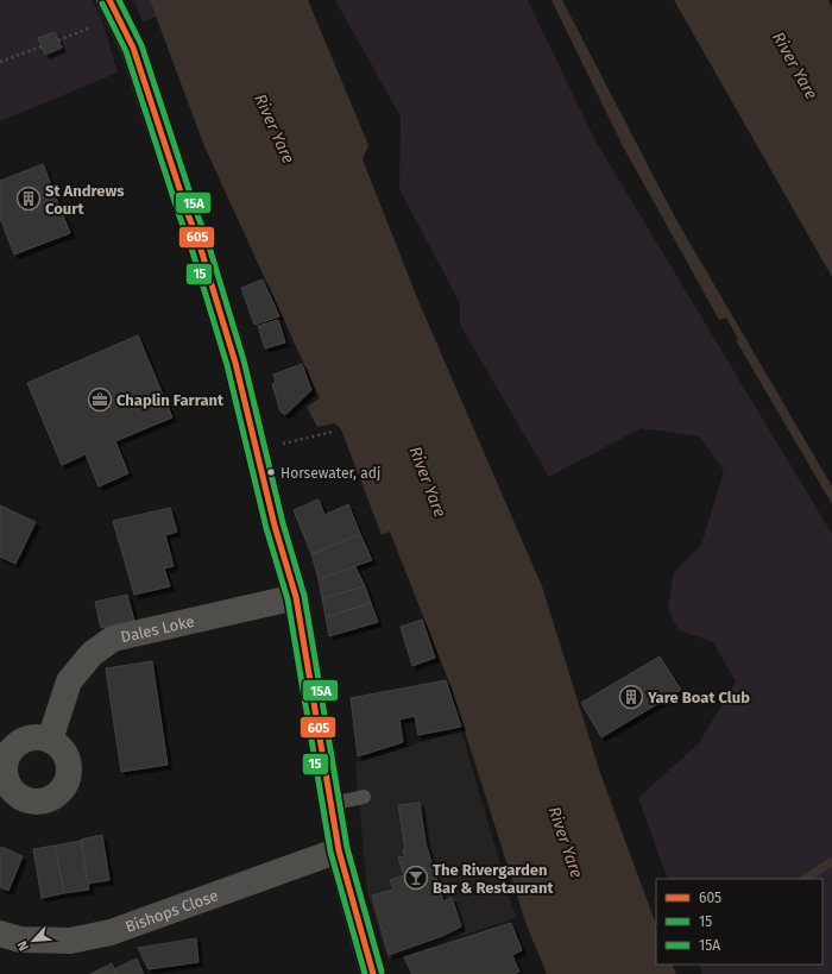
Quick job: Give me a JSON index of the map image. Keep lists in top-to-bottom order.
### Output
{
  "streets": {
    "street": ["Dales Loke", "Bishops Close"]
  },
  "water": ["River Yare"],
  "places": {
    "building": ["St Andrews Court", "Yare Boat Club"],
    "office": ["Chaplin Farrant"],
    "other": ["Horsewater, adj"],
    "bar": ["The Rivergarden Bar & Restaurant"]
  },
  "lines": ["transit line 605", "transit line 15A", "transit line 15"],
  "legend": ["605", "15", "15A"],
  "north": "bottom left"
}
